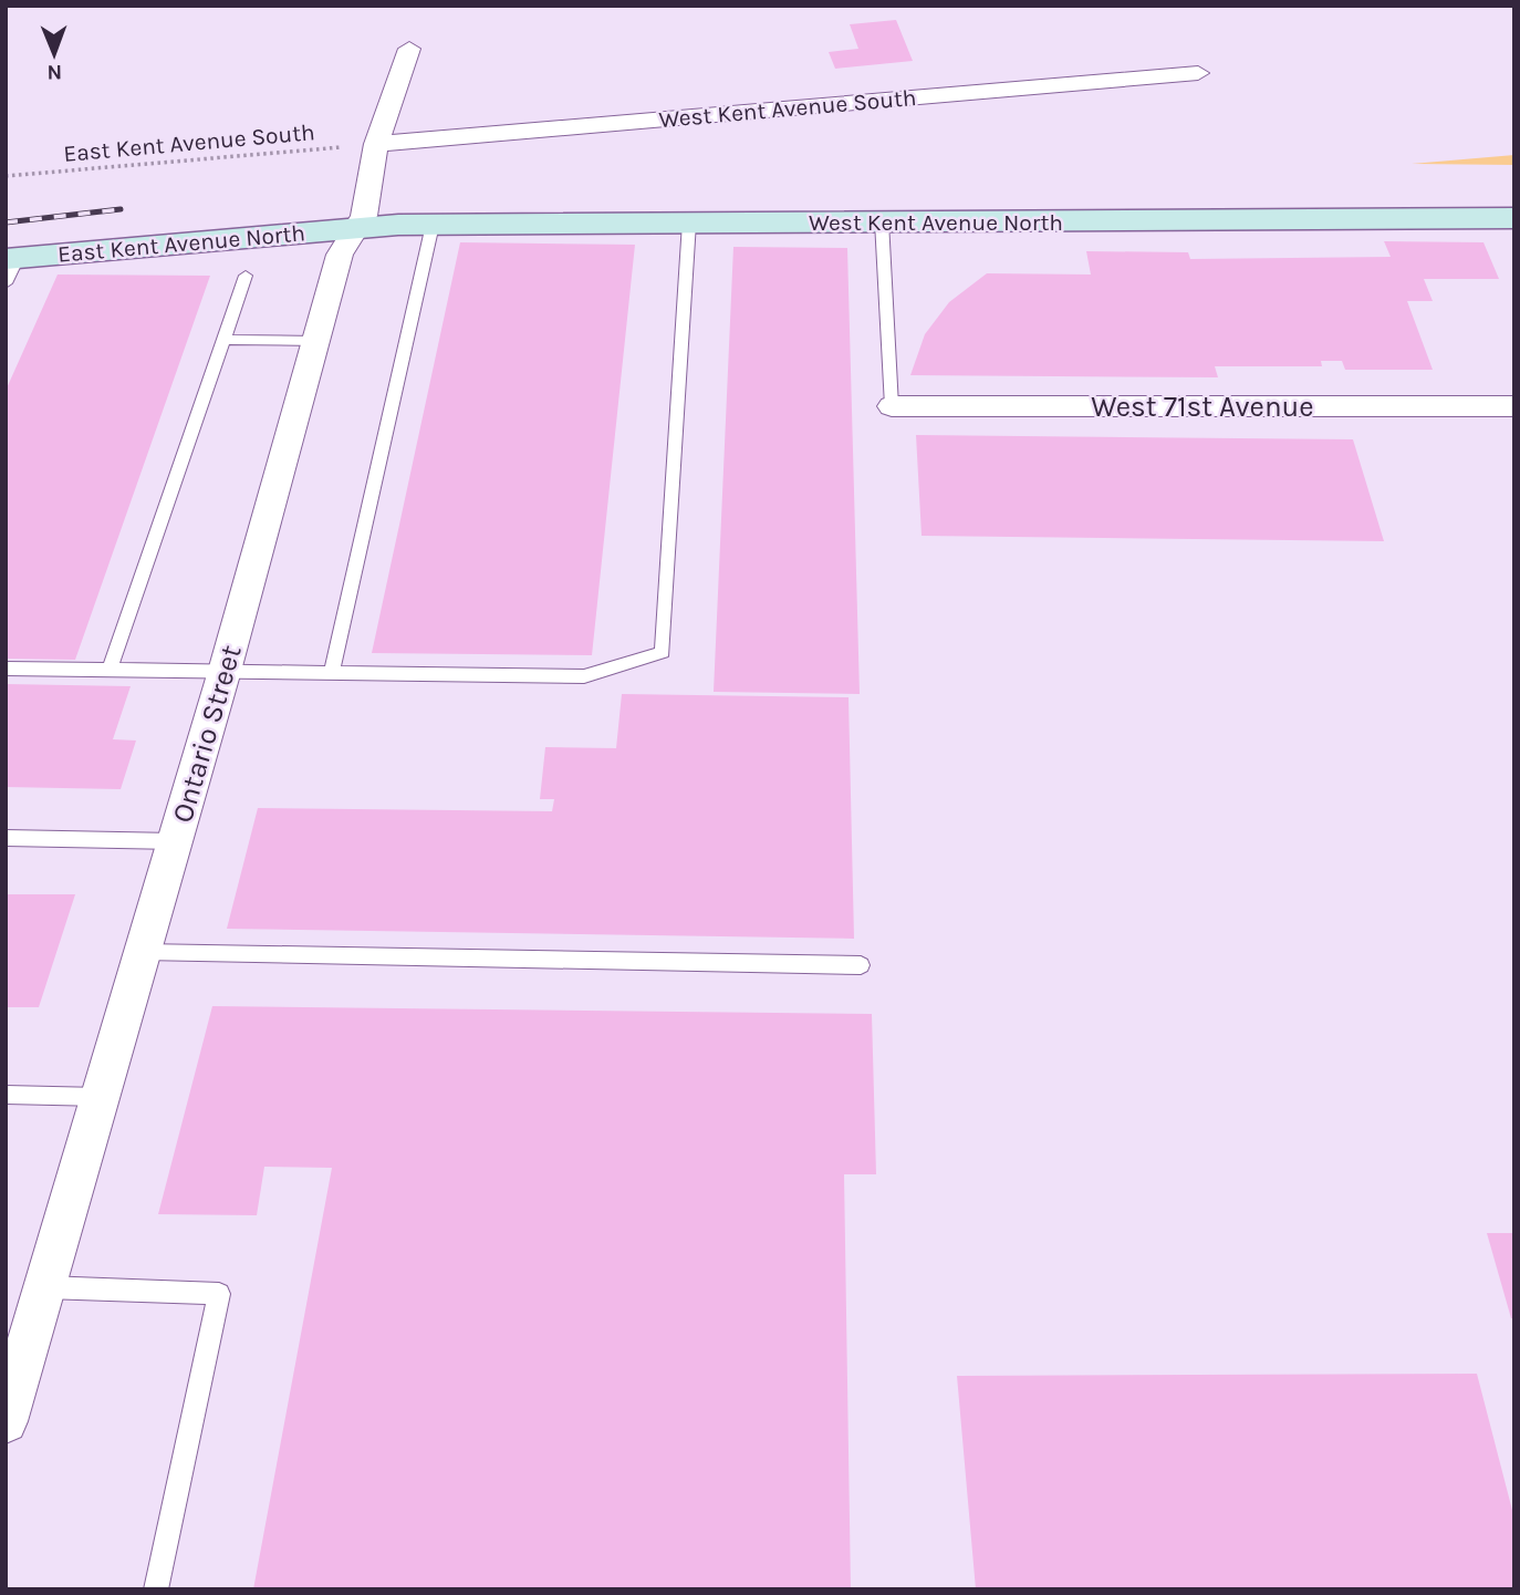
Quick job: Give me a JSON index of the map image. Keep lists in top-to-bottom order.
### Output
{
  "streets": {
    "street": [
      "West Kent Avenue South",
      "West Kent Avenue North",
      "East Kent Avenue North",
      "West 71st Avenue",
      "Ontario Street"
    ],
    "path": ["East Kent Avenue South"]
  },
  "crossings": [
    ["West Kent Avenue South", "East Kent Avenue South"],
    ["West Kent Avenue South", "Ontario Street"],
    ["East Kent Avenue South", "Ontario Street"],
    ["West Kent Avenue North", "East Kent Avenue North"],
    ["West Kent Avenue North", "Ontario Street"],
    ["East Kent Avenue North", "Ontario Street"]
  ],
  "north": "bottom"
}
